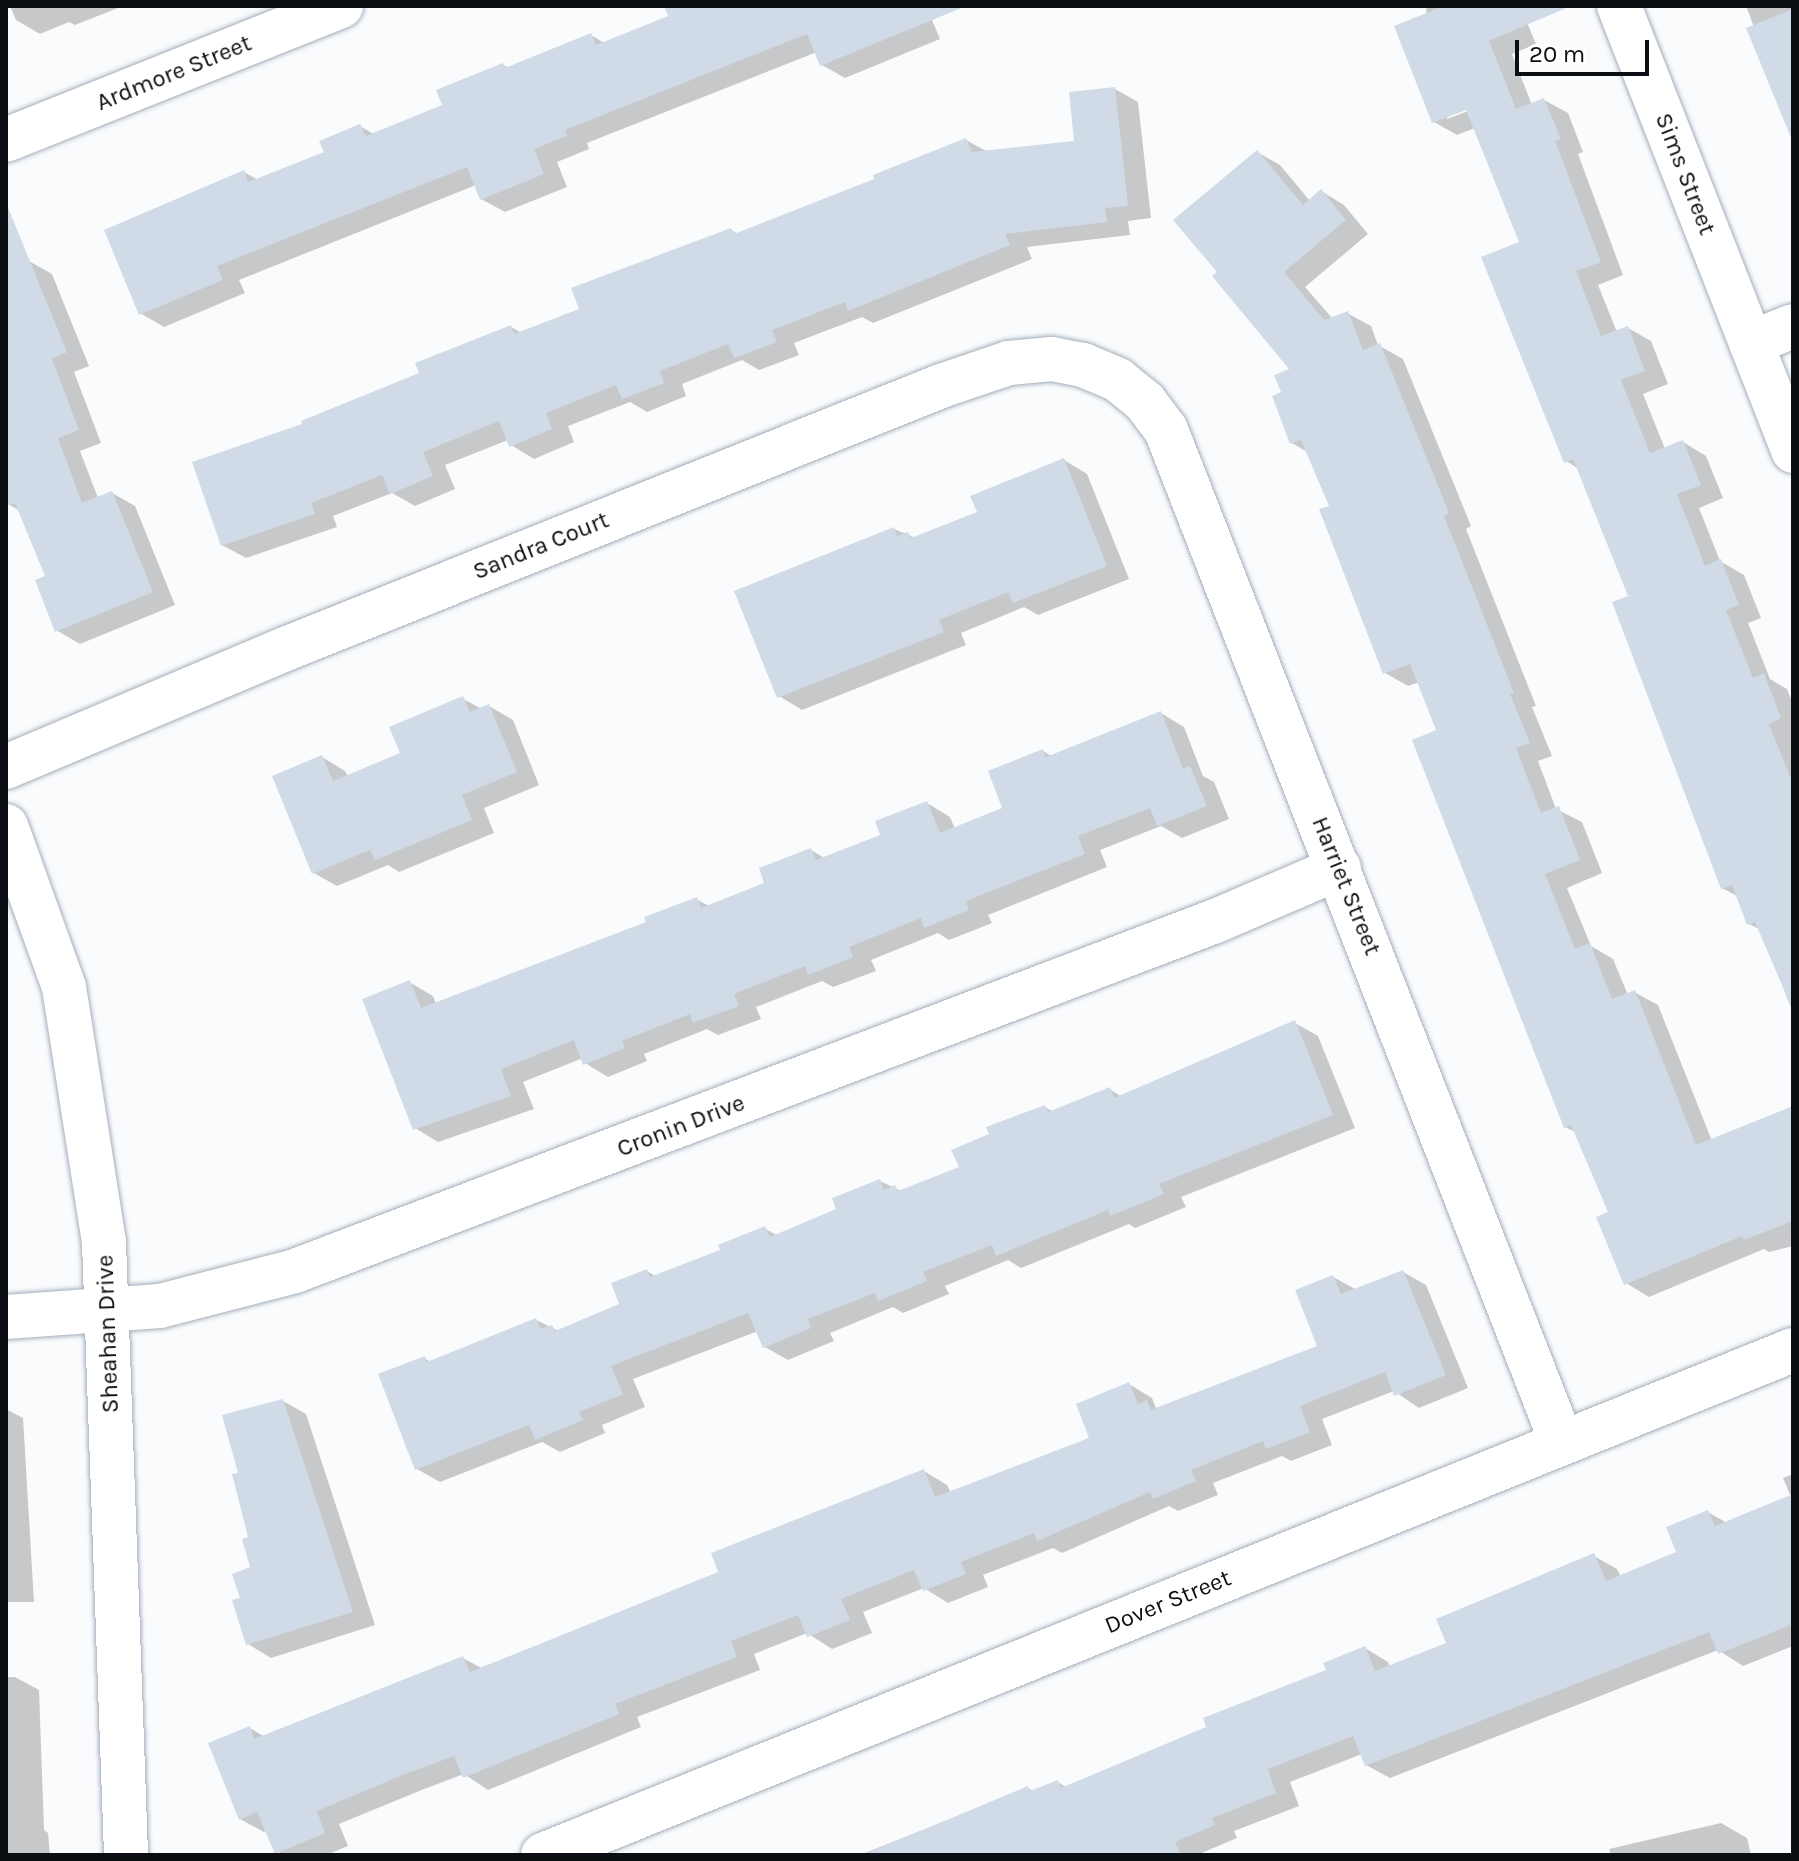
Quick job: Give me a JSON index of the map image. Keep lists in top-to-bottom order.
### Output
{
  "streets": {
    "street": [
      "Ardmore Street",
      "Sims Street",
      "Sandra Court",
      "Harriet Street",
      "Cronin Drive",
      "Sheahan Drive",
      "Dover Street"
    ]
  },
  "crossings": [
    ["Sandra Court", "Harriet Street"],
    ["Harriet Street", "Cronin Drive"],
    ["Harriet Street", "Dover Street"],
    ["Cronin Drive", "Sheahan Drive"]
  ],
  "scale_bar": "20 m"
}
